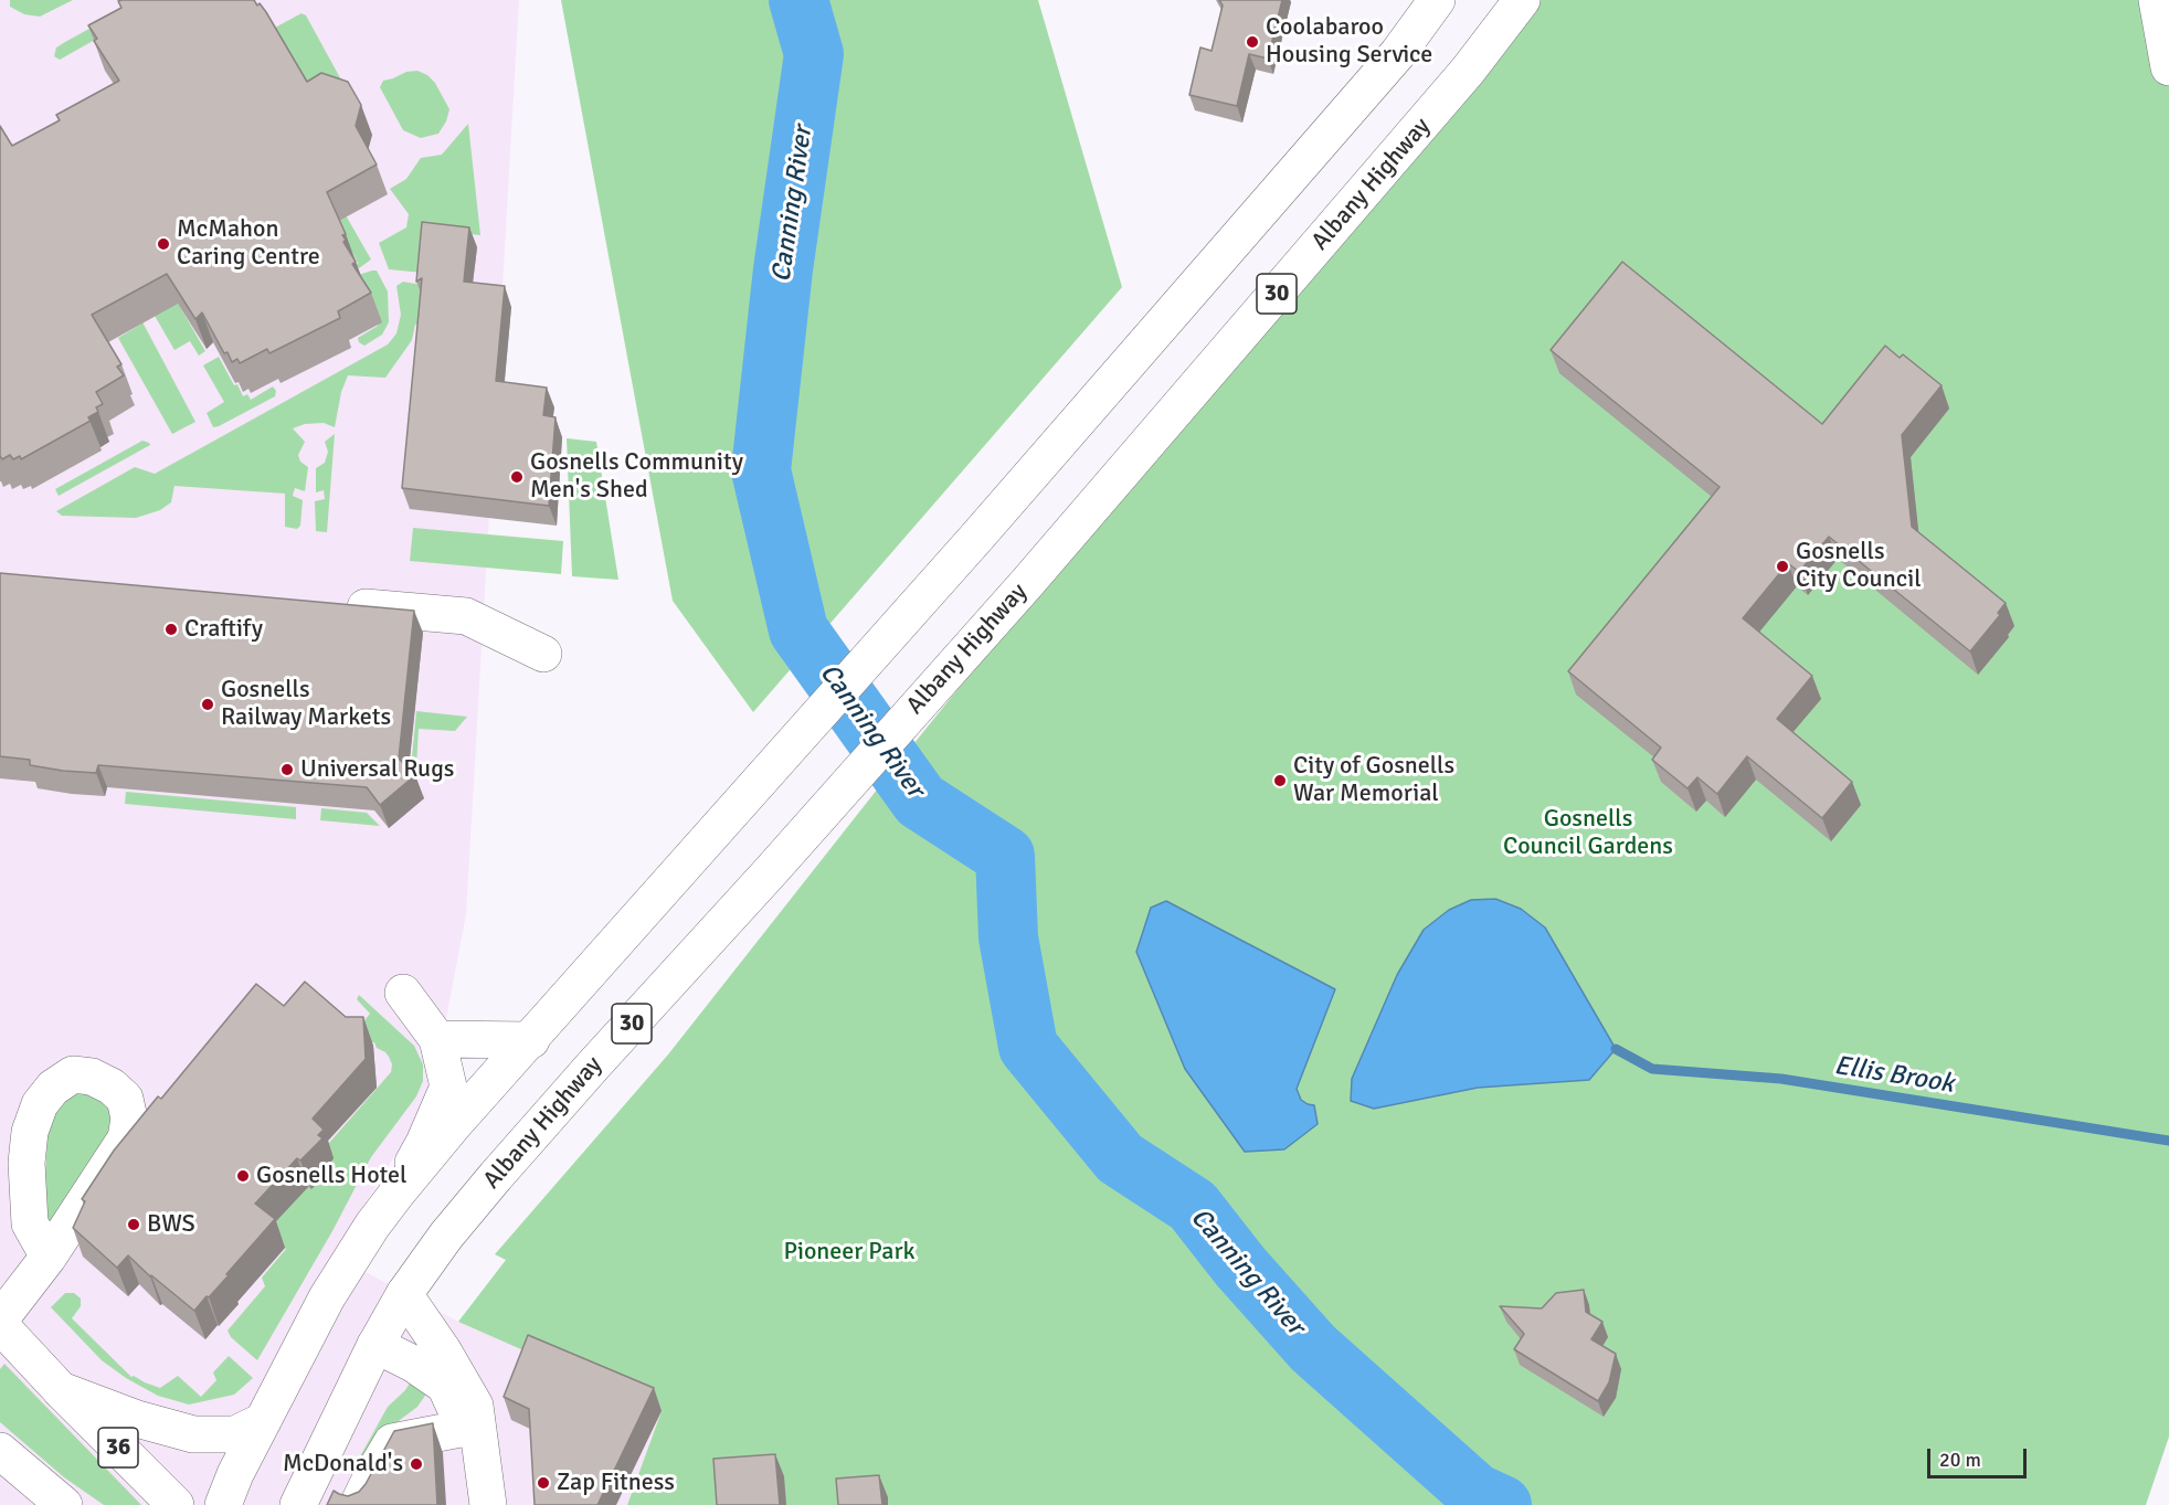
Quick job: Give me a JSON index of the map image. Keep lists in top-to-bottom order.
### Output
{
  "streets": {
    "main road": ["Albany Highway", "30", "36"]
  },
  "water": ["Canning River", "Ellis Brook"],
  "parks": ["Gosnells Council Gardens", "Pioneer Park"],
  "places": [
    "Coolabaroo Housing Service",
    "McMahon Caring Centre",
    "Gosnells Community Men's Shed",
    "Gosnells City Council",
    "Craftify",
    "Gosnells Railway Markets",
    "Universal Rugs",
    "City of Gosnells War Memorial",
    "Gosnells Hotel",
    "BWS",
    "McDonald's",
    "Zap Fitness"
  ],
  "scale_bar": "20 m"
}
